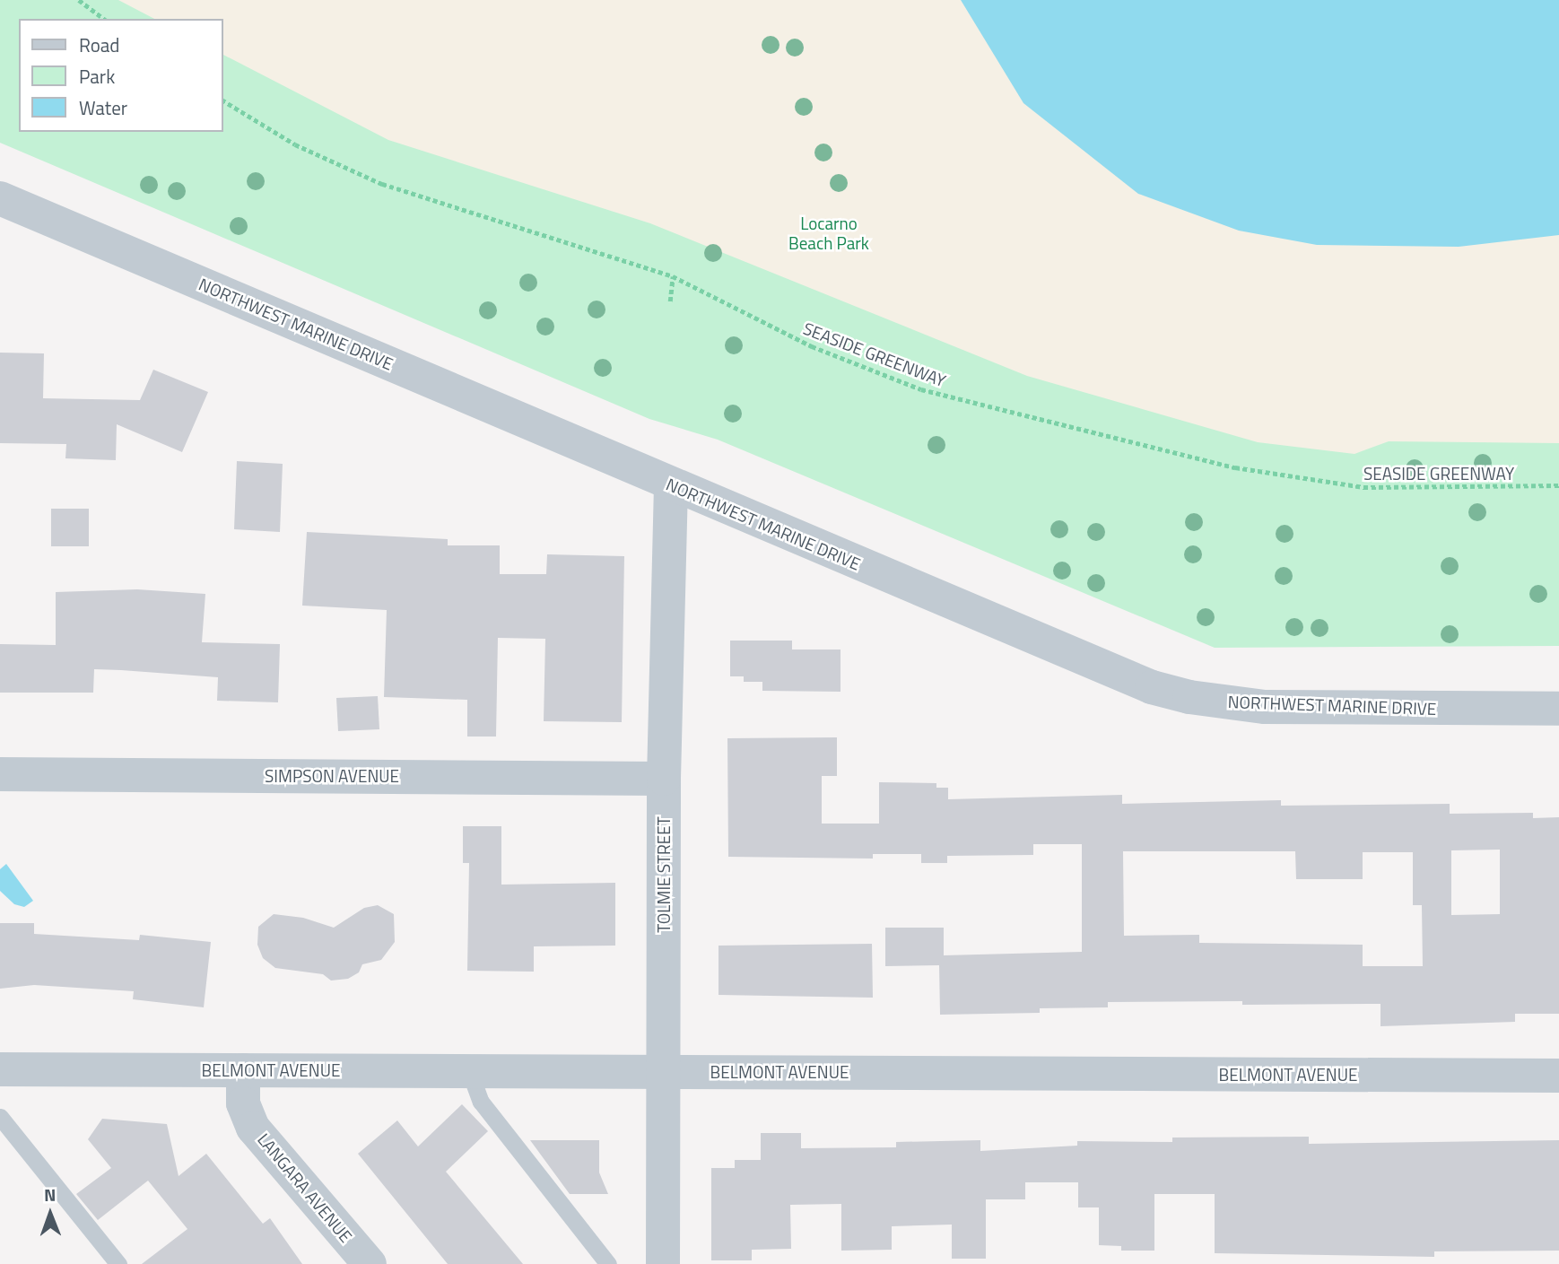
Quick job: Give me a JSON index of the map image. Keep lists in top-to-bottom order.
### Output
{
  "streets": {
    "street": [
      "NORTHWEST MARINE DRIVE",
      "SIMPSON AVENUE",
      "TOLMIE STREET",
      "BELMONT AVENUE",
      "LANGARA AVENUE"
    ],
    "path": ["SEASIDE GREENWAY"]
  },
  "crossings": [
    ["NORTHWEST MARINE DRIVE", "TOLMIE STREET"],
    ["SIMPSON AVENUE", "TOLMIE STREET"],
    ["TOLMIE STREET", "BELMONT AVENUE"],
    ["BELMONT AVENUE", "LANGARA AVENUE"]
  ],
  "parks": ["Locarno Beach Park"],
  "legend": ["Road", "Park", "Water"],
  "north": "top"
}
